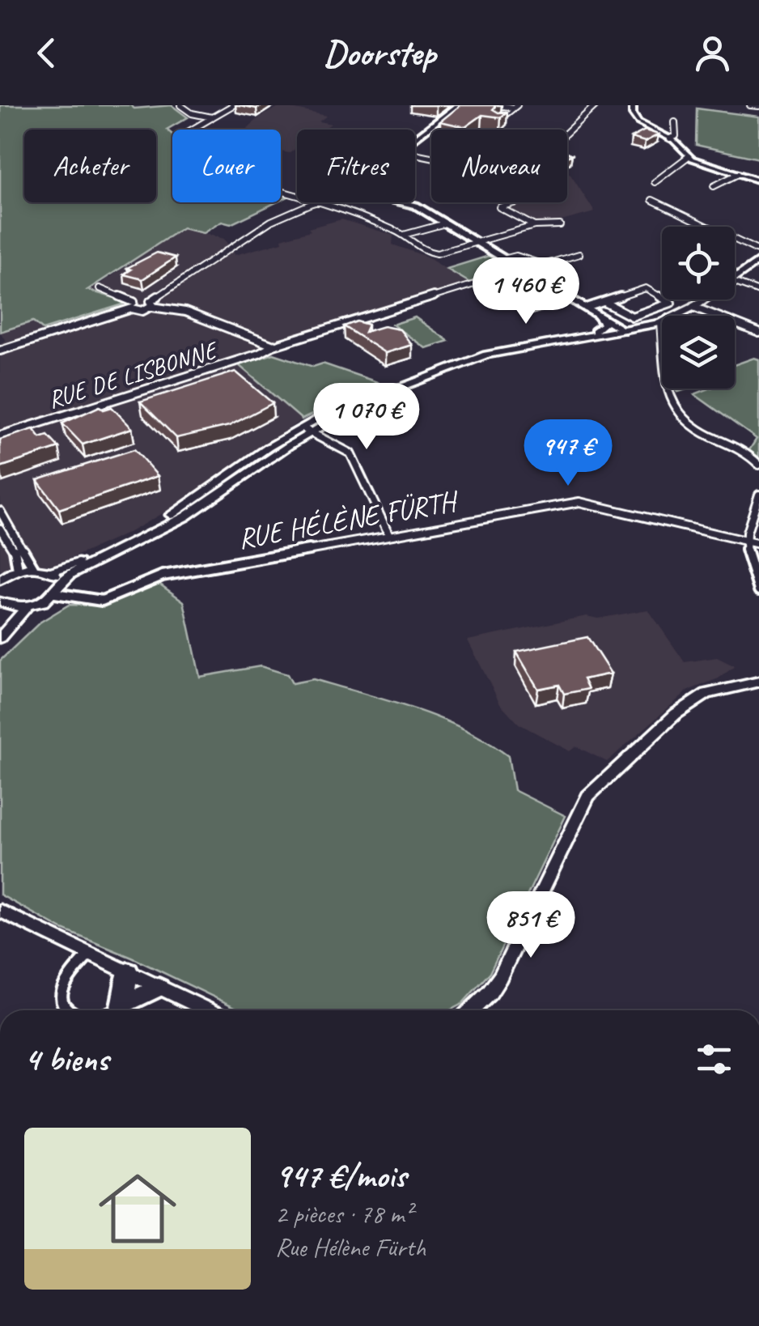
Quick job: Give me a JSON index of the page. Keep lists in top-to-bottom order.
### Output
{
  "streets": {
    "street": ["RUE DE LISBONNE", "RUE HÉLÈNE FÜRTH"]
  },
  "page": {
    "header": "Doorstep",
    "chip": [
      "Acheter",
      "Louer",
      "Filtres",
      "Nouveau"
    ],
    "price": [
      "1 460 €",
      "1 070 €",
      "947 €",
      "851 €"
    ],
    "heading": "4 biens",
    "list": [
      {
        "name": "947 €/mois",
        "note": "2 pièces · 78 m² · Rue Hélène Fürth"
      }
    ]
  }
}
